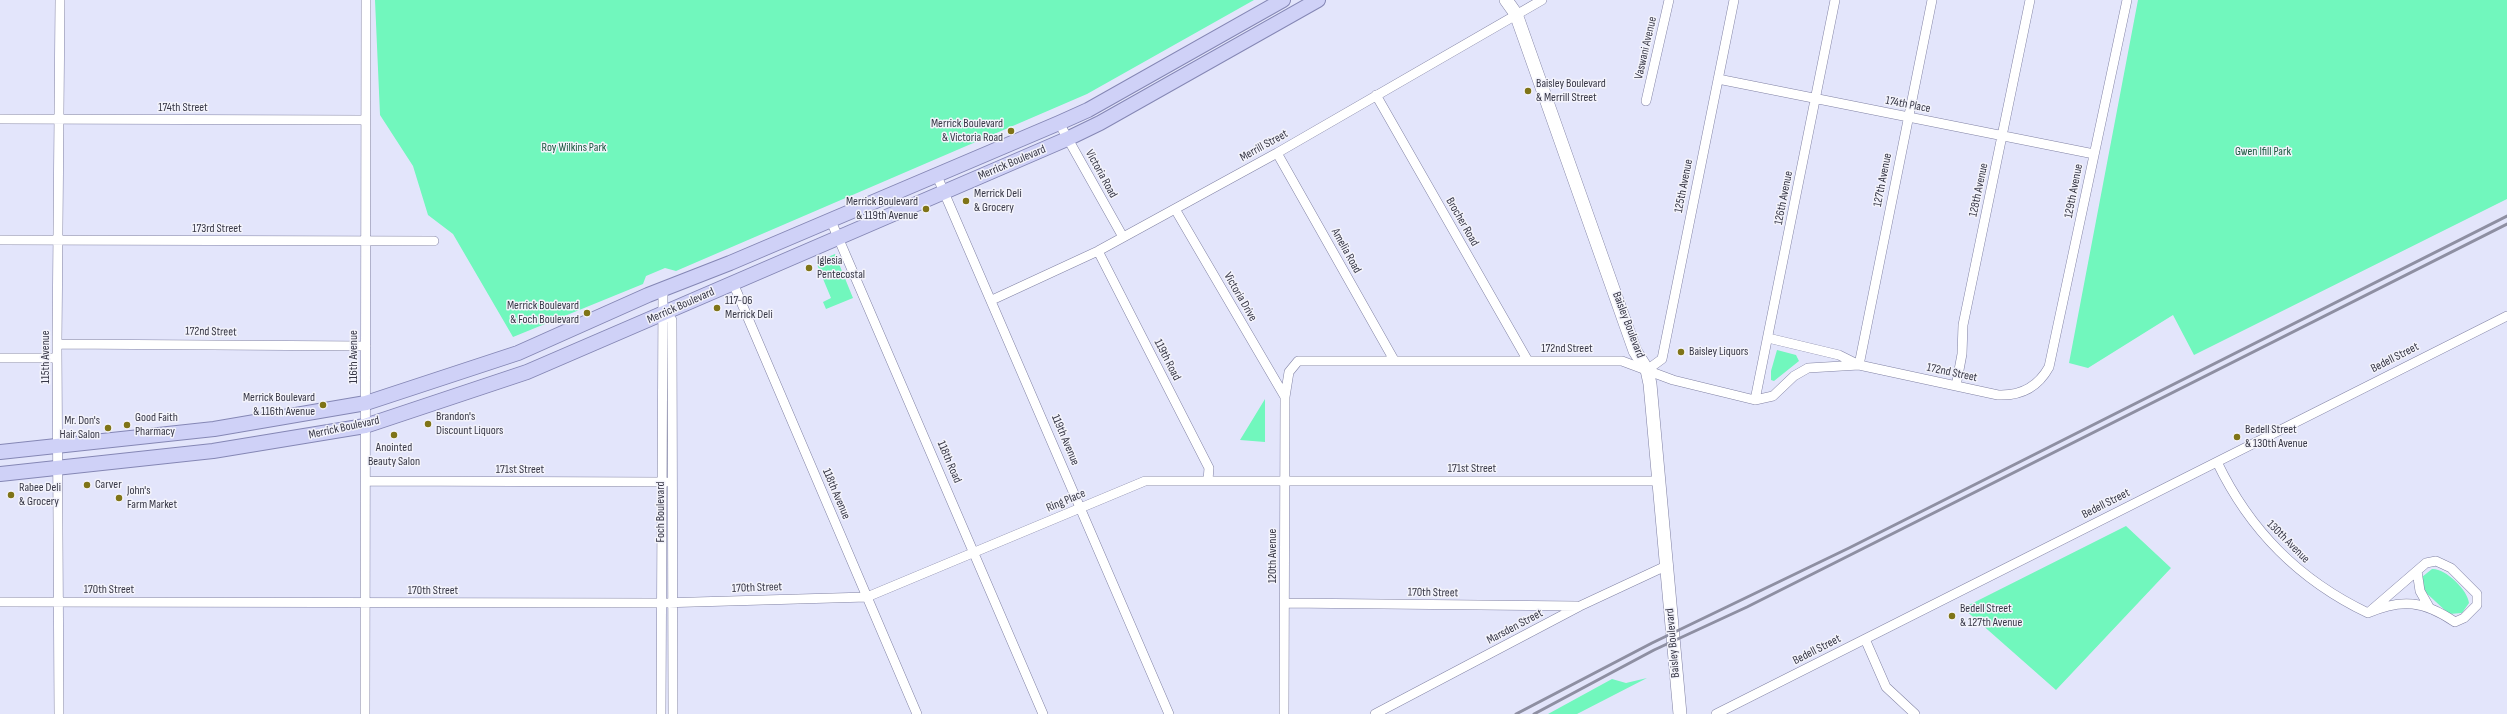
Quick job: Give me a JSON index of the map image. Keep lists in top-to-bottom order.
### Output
{
  "streets": {
    "main road": ["Merrick Boulevard", "Baisley Boulevard"],
    "street": [
      "Vaswani Avenue",
      "174th Place",
      "174th Street",
      "Merrill Street",
      "Victoria Road",
      "127th Avenue",
      "125th Avenue",
      "128th Avenue",
      "129th Avenue",
      "126th Avenue",
      "Brocher Road",
      "173rd Street",
      "Amelia Road",
      "Victoria Drive",
      "172nd Street",
      "115th Avenue",
      "116th Avenue",
      "Bedell Street",
      "119th Road",
      "119th Avenue",
      "118th Road",
      "171st Street",
      "118th Avenue",
      "Ring Place",
      "Foch Boulevard",
      "130th Avenue",
      "120th Avenue",
      "170th Street",
      "Marsden Street"
    ]
  },
  "crossings": [
    ["174th Place", "127th Avenue"],
    ["174th Place", "125th Avenue"],
    ["174th Place", "128th Avenue"],
    ["174th Place", "129th Avenue"],
    ["174th Place", "126th Avenue"],
    ["174th Street", "115th Avenue"],
    ["174th Street", "116th Avenue"],
    ["Merrill Street", "Victoria Road"],
    ["Merrill Street", "Brocher Road"],
    ["Merrill Street", "Amelia Road"],
    ["Merrill Street", "Victoria Drive"],
    ["Merrill Street", "Baisley Boulevard"],
    ["Merrill Street", "119th Road"],
    ["Merrill Street", "119th Avenue"],
    ["Merrick Boulevard", "Victoria Road"],
    ["Merrick Boulevard", "115th Avenue"],
    ["Merrick Boulevard", "116th Avenue"],
    ["Merrick Boulevard", "119th Avenue"],
    ["Merrick Boulevard", "118th Road"],
    ["Merrick Boulevard", "118th Avenue"],
    ["Merrick Boulevard", "Foch Boulevard"],
    ["127th Avenue", "172nd Street"],
    ["125th Avenue", "Baisley Boulevard"],
    ["125th Avenue", "172nd Street"],
    ["128th Avenue", "172nd Street"],
    ["129th Avenue", "172nd Street"],
    ["126th Avenue", "172nd Street"],
    ["Brocher Road", "172nd Street"],
    ["173rd Street", "115th Avenue"],
    ["173rd Street", "116th Avenue"],
    ["Amelia Road", "172nd Street"],
    ["Victoria Drive", "172nd Street"],
    ["Victoria Drive", "120th Avenue"],
    ["Baisley Boulevard", "172nd Street"],
    ["Baisley Boulevard", "171st Street"],
    ["Baisley Boulevard", "Marsden Street"],
    ["172nd Street", "115th Avenue"],
    ["172nd Street", "116th Avenue"],
    ["172nd Street", "120th Avenue"],
    ["115th Avenue", "170th Street"],
    ["116th Avenue", "171st Street"],
    ["116th Avenue", "170th Street"],
    ["Bedell Street", "130th Avenue"],
    ["119th Road", "Ring Place"],
    ["119th Avenue", "Ring Place"],
    ["118th Road", "Ring Place"],
    ["171st Street", "Ring Place"],
    ["171st Street", "Foch Boulevard"],
    ["171st Street", "120th Avenue"],
    ["118th Avenue", "Ring Place"],
    ["118th Avenue", "170th Street"],
    ["Ring Place", "120th Avenue"],
    ["Ring Place", "170th Street"],
    ["Foch Boulevard", "170th Street"],
    ["120th Avenue", "170th Street"],
    ["170th Street", "Marsden Street"]
  ],
  "parks": ["Roy Wilkins Park", "Gwen Ifill Park"],
  "places": [
    "Baisley Boulevard & Merrill Street",
    "Merrick Boulevard & Victoria Road",
    "Merrick Deli & Grocery",
    "Merrick Boulevard & 119th Avenue",
    "Iglesia Pentecostal",
    "117-06 Merrick Deli",
    "Merrick Boulevard & Foch Boulevard",
    "Baisley Liquors",
    "Merrick Boulevard & 116th Avenue",
    "Brandon's Discount Liquors",
    "Good Faith Pharmacy",
    "Mr. Don's Hair Salon",
    "Anointed Beauty Salon",
    "Bedell Street & 130th Avenue",
    "Carver",
    "Rabee Deli & Grocery",
    "John's Farm Market",
    "Bedell Street & 127th Avenue"
  ]
}
